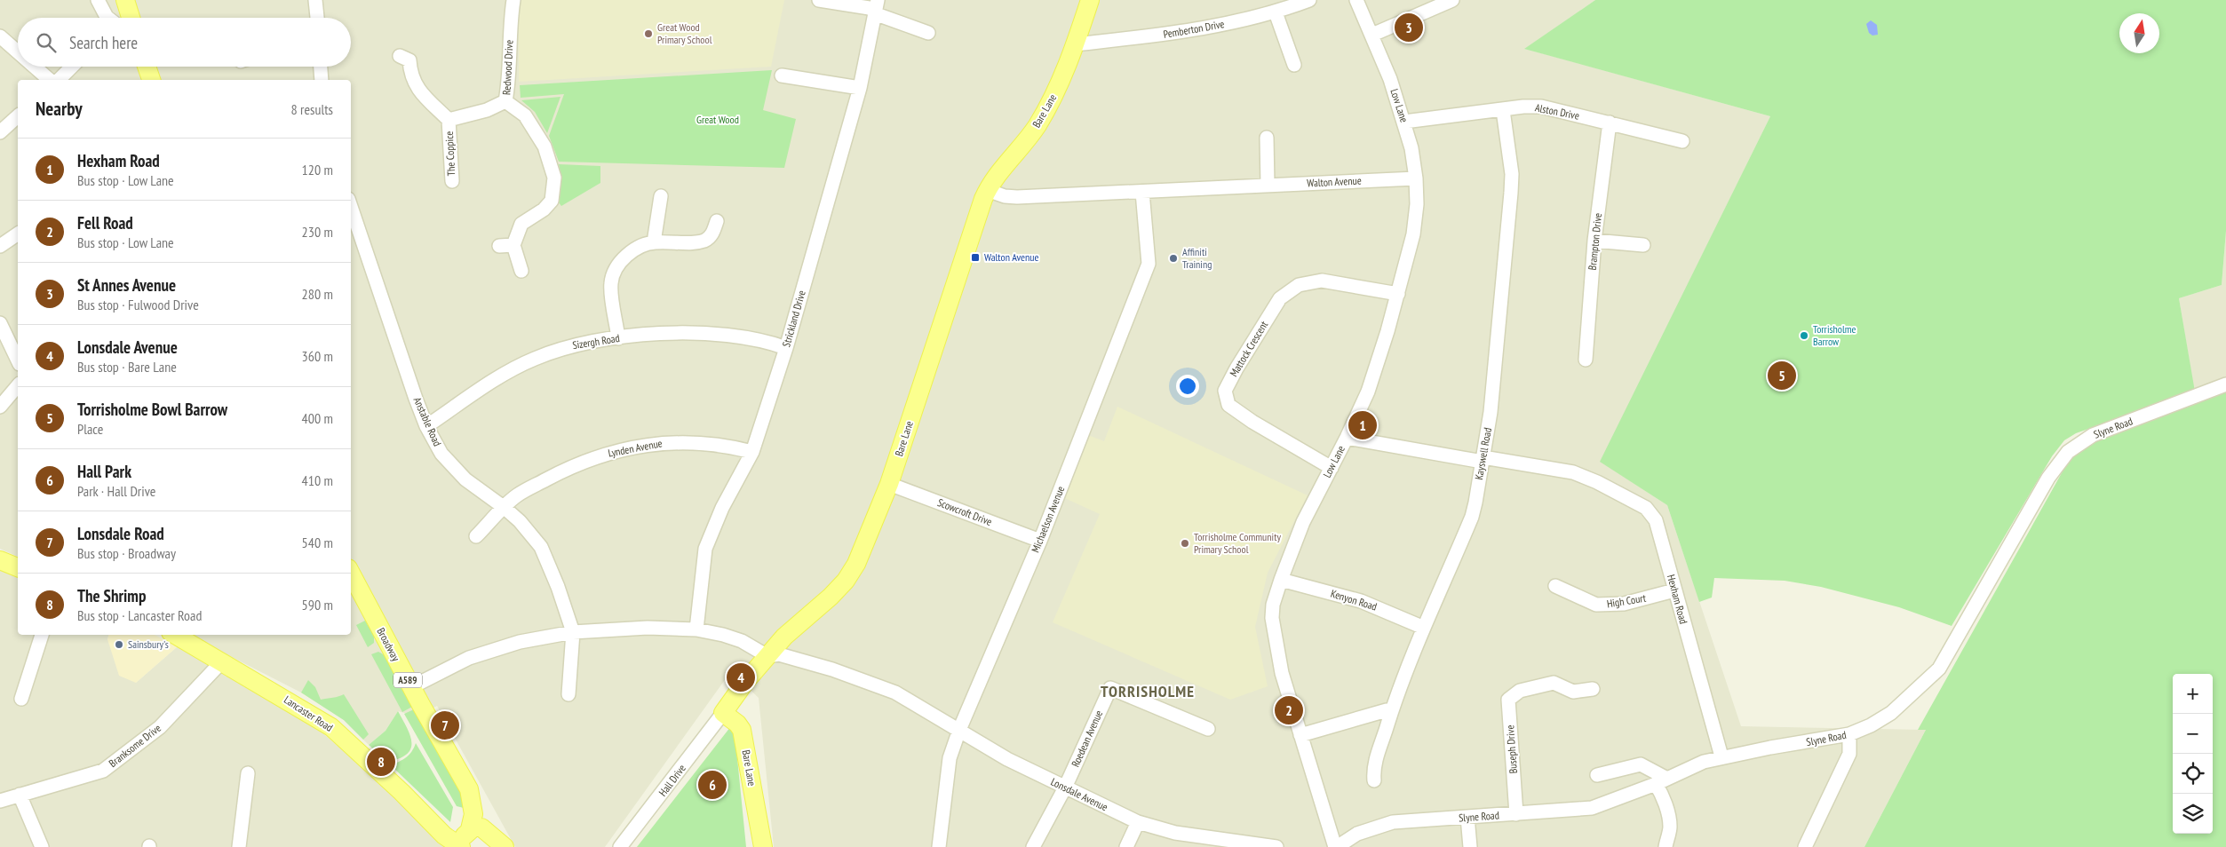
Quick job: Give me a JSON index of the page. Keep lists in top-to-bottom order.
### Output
{
  "streets": {
    "main road": [
      "Bare Lane",
      "Broadway",
      "A589",
      "Lancaster Road"
    ],
    "street": [
      "Pemberton Drive",
      "Redwood Drive",
      "Low Lane",
      "Alston Drive",
      "The Coppice",
      "Walton Avenue",
      "Brampton Drive",
      "Strickland Drive",
      "Sizergh Road",
      "Mattock Crescent",
      "Anstable Road",
      "Slyne Road",
      "Lynden Avenue",
      "Kayswell Road",
      "Scowcroft Drive",
      "Michaelson Avenue",
      "Hexham Road",
      "Kenyon Road",
      "High Court",
      "Roedean Avenue",
      "Branksome Drive",
      "Buseph Drive",
      "Hall Drive",
      "Lonsdale Avenue"
    ]
  },
  "crossings": [
    ["Pemberton Drive", "Bare Lane"],
    ["Redwood Drive", "The Coppice"],
    ["Low Lane", "Alston Drive"],
    ["Low Lane", "Walton Avenue"],
    ["Low Lane", "Mattock Crescent"],
    ["Low Lane", "Slyne Road"],
    ["Low Lane", "Hexham Road"],
    ["Low Lane", "Kenyon Road"],
    ["Bare Lane", "Walton Avenue"],
    ["Bare Lane", "Scowcroft Drive"],
    ["Bare Lane", "Hall Drive"],
    ["Bare Lane", "Lonsdale Avenue"],
    ["Alston Drive", "Brampton Drive"],
    ["Alston Drive", "Kayswell Road"],
    ["Walton Avenue", "Michaelson Avenue"],
    ["Strickland Drive", "Sizergh Road"],
    ["Strickland Drive", "Lynden Avenue"],
    ["Sizergh Road", "Anstable Road"],
    ["Anstable Road", "Lynden Avenue"],
    ["Slyne Road", "Hexham Road"],
    ["Slyne Road", "Buseph Drive"],
    ["Kayswell Road", "Hexham Road"],
    ["Kayswell Road", "Kenyon Road"],
    ["Scowcroft Drive", "Michaelson Avenue"],
    ["Michaelson Avenue", "Lonsdale Avenue"],
    ["Hexham Road", "High Court"],
    ["Broadway", "Lancaster Road"],
    ["Lancaster Road", "Branksome Drive"],
    ["Roedean Avenue", "Lonsdale Avenue"]
  ],
  "districts": ["TORRISHOLME"],
  "parks": ["Great Wood"],
  "places": {
    "other": [
      "Great Wood Primary School",
      "Affiniti Training",
      "Torrisholme Barrow",
      "Torrisholme Community Primary School",
      "Sainsbury's"
    ],
    "transit": ["Walton Avenue"]
  },
  "north": "top",
  "page": {
    "pins": [
      "3",
      "5",
      "1",
      "4",
      "2",
      "7",
      "8",
      "6"
    ],
    "search": "Search here",
    "heading": ["Nearby", "8 results"],
    "list": [
      {
        "mark": "1",
        "name": "Hexham Road",
        "note": "Bus stop · Low Lane",
        "value": "120 m"
      },
      {
        "mark": "2",
        "name": "Fell Road",
        "note": "Bus stop · Low Lane",
        "value": "230 m"
      },
      {
        "mark": "3",
        "name": "St Annes Avenue",
        "note": "Bus stop · Fulwood Drive",
        "value": "280 m"
      },
      {
        "mark": "4",
        "name": "Lonsdale Avenue",
        "note": "Bus stop · Bare Lane",
        "value": "360 m"
      },
      {
        "mark": "5",
        "name": "Torrisholme Bowl Barrow",
        "note": "Place",
        "value": "400 m"
      },
      {
        "mark": "6",
        "name": "Hall Park",
        "note": "Park · Hall Drive",
        "value": "410 m"
      },
      {
        "mark": "7",
        "name": "Lonsdale Road",
        "note": "Bus stop · Broadway",
        "value": "540 m"
      },
      {
        "mark": "8",
        "name": "The Shrimp",
        "note": "Bus stop · Lancaster Road",
        "value": "590 m"
      }
    ],
    "map_buttons": ["+", "−"]
  }
}
